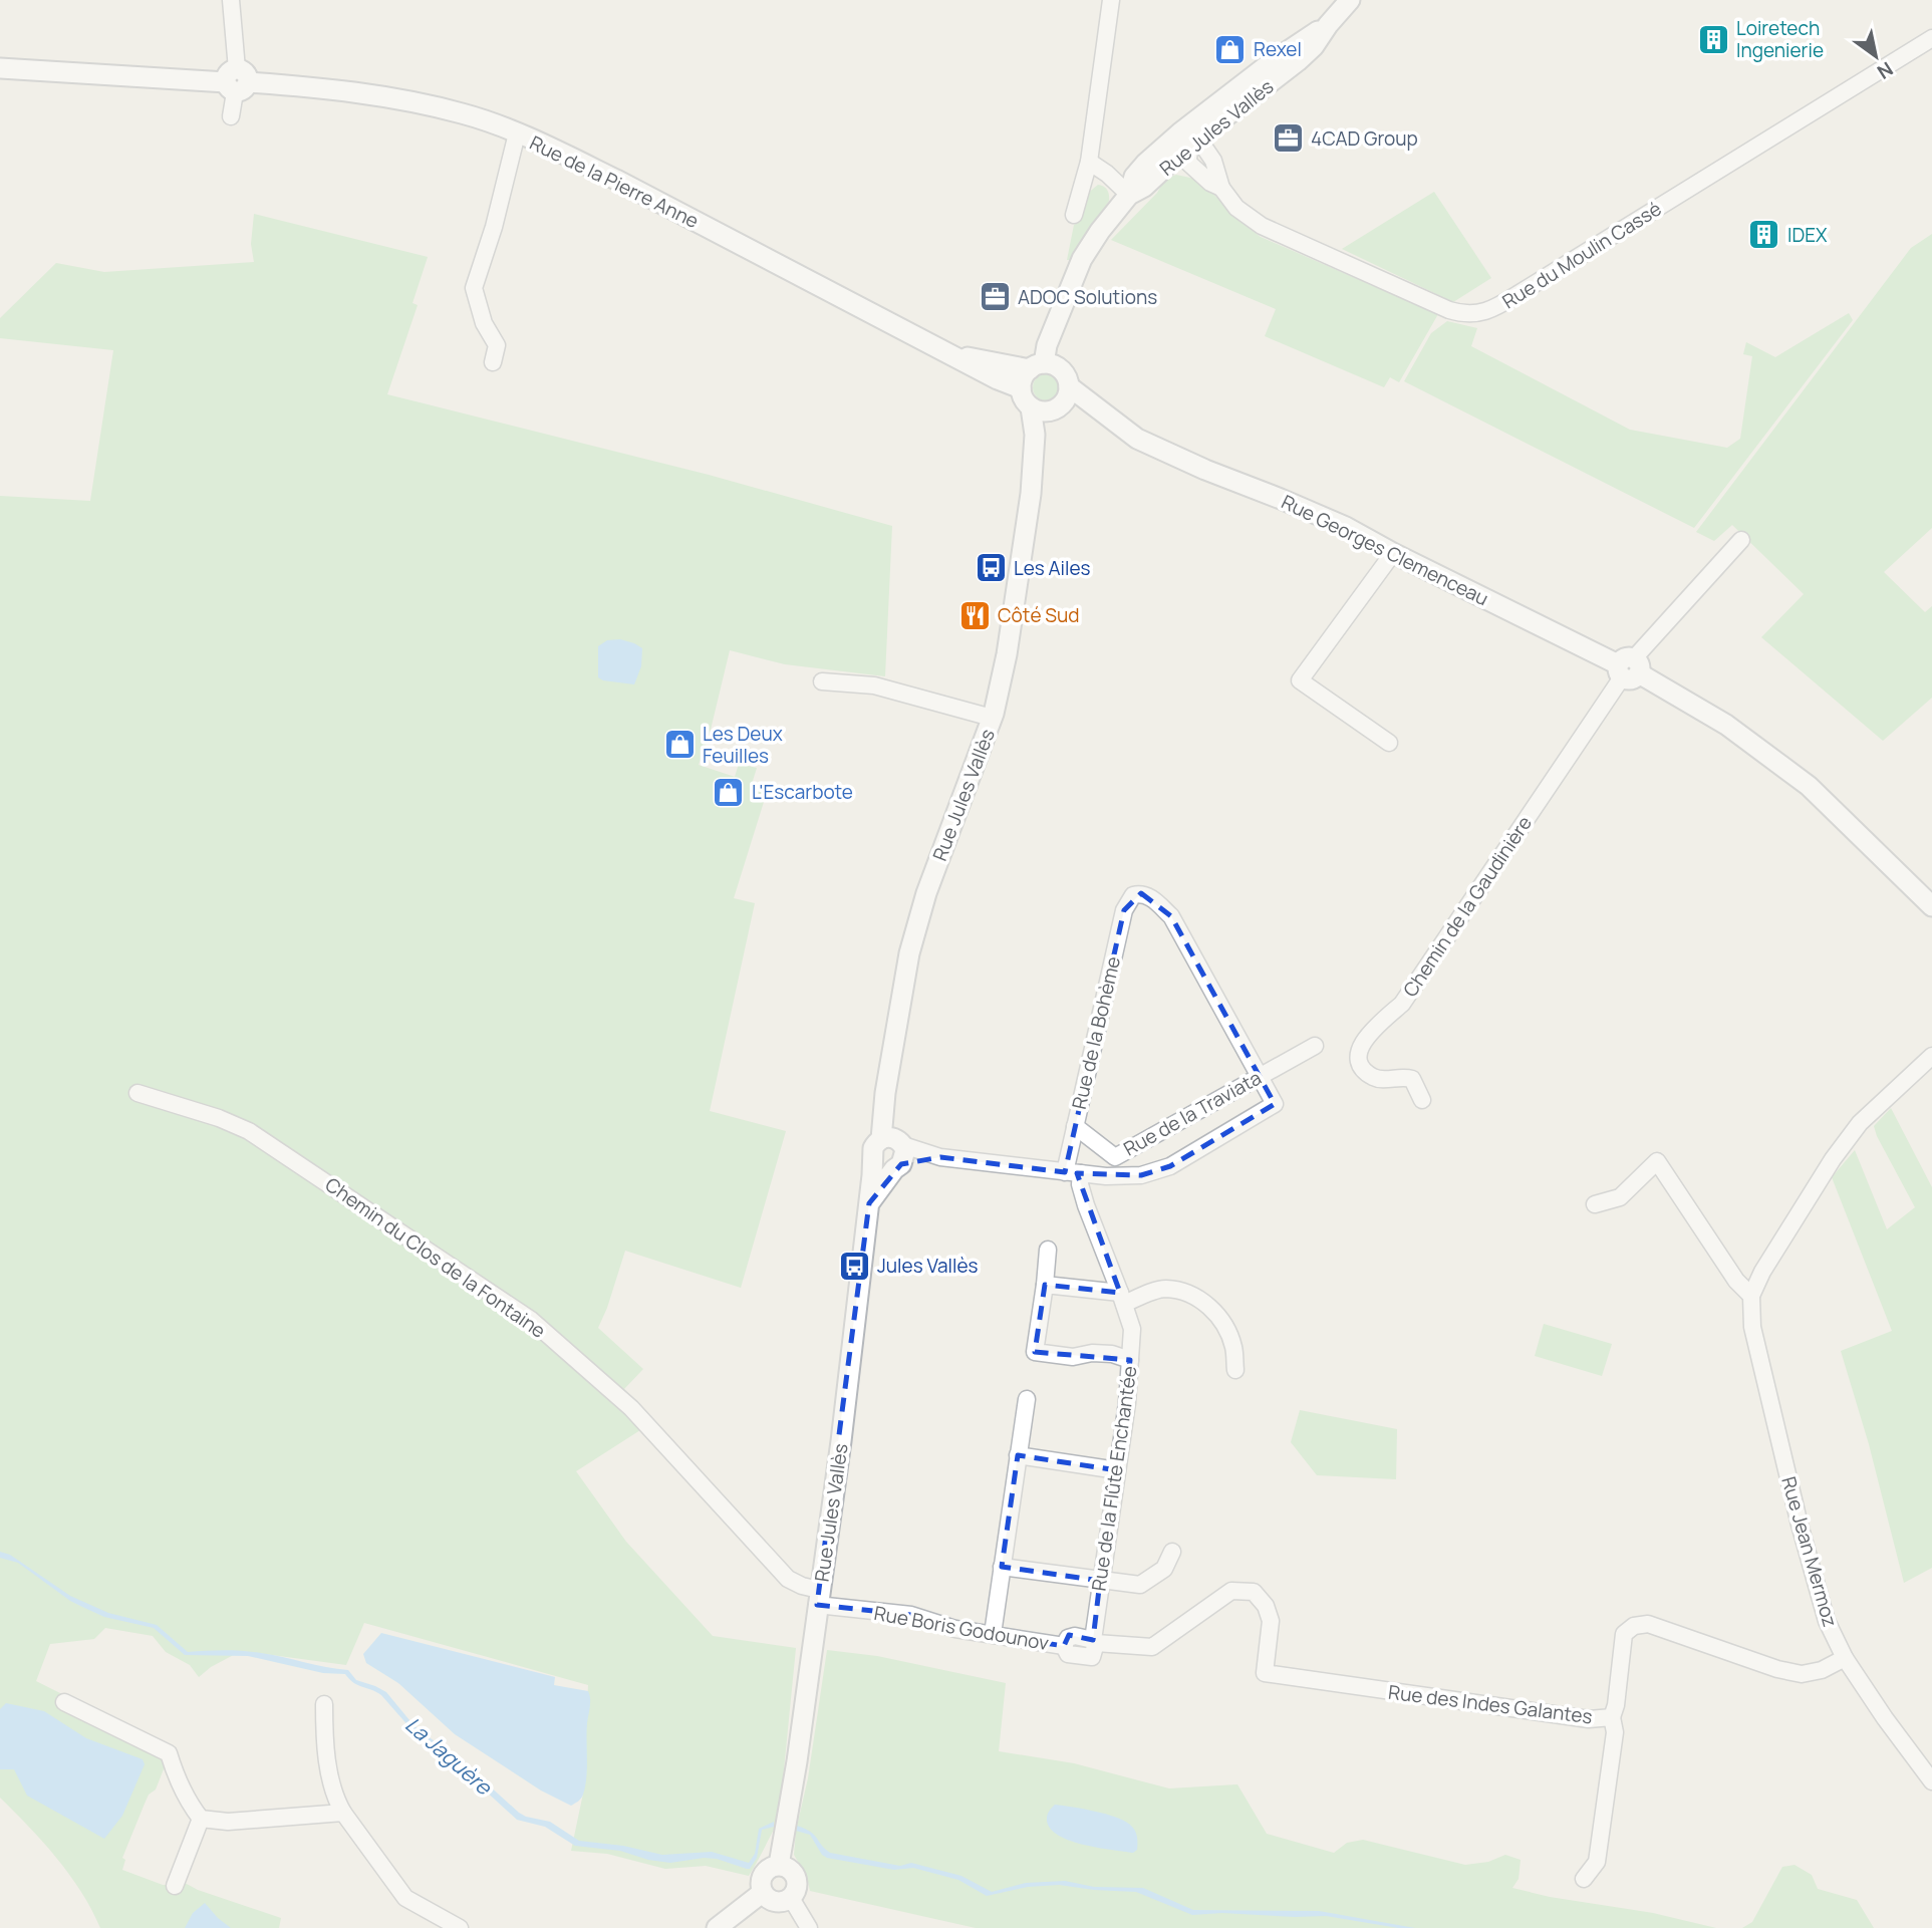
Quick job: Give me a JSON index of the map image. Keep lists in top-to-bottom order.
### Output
{
  "streets": {
    "street": [
      "Rue Jules Vallès",
      "Rue de la Pierre Anne",
      "Rue du Moulin Cassé",
      "Rue Georges Clemenceau",
      "Chemin de la Gaudinière",
      "Rue de la Bohème",
      "Rue de la Traviata",
      "Chemin du Clos de la Fontaine",
      "Rue de la Flûte Enchantée",
      "Rue Jean Mermoz",
      "Rue Boris Godounov",
      "Rue des Indes Galantes"
    ]
  },
  "crossings": [
    ["Rue Jules Vallès", "Rue de la Pierre Anne"],
    ["Rue Jules Vallès", "Rue du Moulin Cassé"],
    ["Rue Jules Vallès", "Rue Georges Clemenceau"],
    ["Rue Jules Vallès", "Chemin du Clos de la Fontaine"],
    ["Rue Jules Vallès", "Rue Boris Godounov"],
    ["Rue de la Pierre Anne", "Rue Georges Clemenceau"],
    ["Rue Georges Clemenceau", "Chemin de la Gaudinière"],
    ["Rue de la Bohème", "Rue de la Traviata"],
    ["Rue de la Bohème", "Rue de la Flûte Enchantée"],
    ["Chemin du Clos de la Fontaine", "Rue Boris Godounov"],
    ["Rue de la Flûte Enchantée", "Rue Boris Godounov"],
    ["Rue de la Flûte Enchantée", "Rue des Indes Galantes"],
    ["Rue Jean Mermoz", "Rue des Indes Galantes"],
    ["Rue Boris Godounov", "Rue des Indes Galantes"]
  ],
  "water": ["La Jaguère"],
  "places": {
    "building": ["Loiretech Ingenierie", "IDEX"],
    "shop": ["Rexel", "Les Deux Feuilles", "L'Escarbote"],
    "office": ["4CAD Group", "ADOC Solutions"],
    "bus stop": ["Les Ailes", "Jules Vallès"],
    "restaurant": ["Côté Sud"]
  },
  "north": "bottom right"
}
